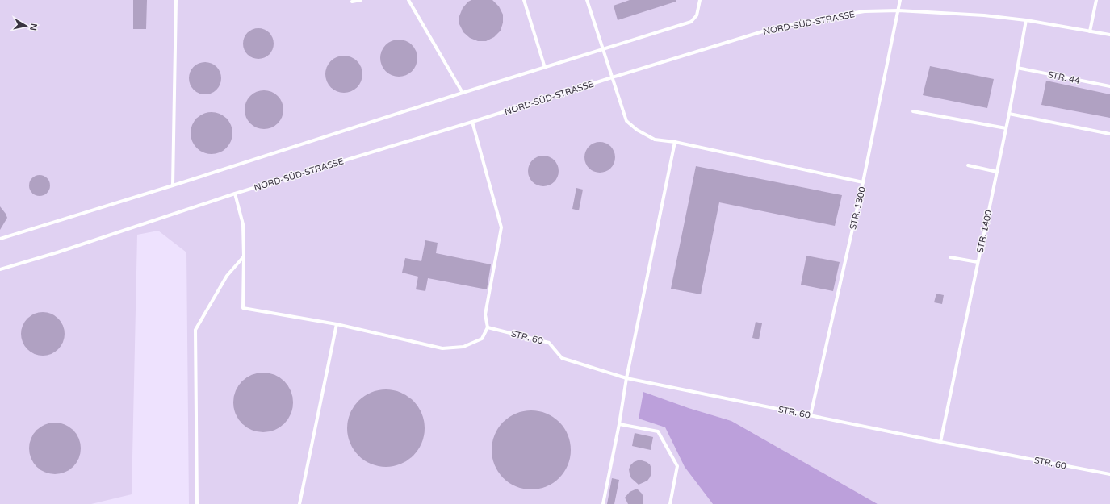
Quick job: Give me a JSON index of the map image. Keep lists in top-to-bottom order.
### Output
{
  "streets": {
    "lane": [
      "NORD-SÜD-STRASSE",
      "STR. 44",
      "STR. 1300",
      "STR. 1400",
      "STR. 60"
    ]
  },
  "crossings": [
    ["NORD-SÜD-STRASSE", "STR. 1300"],
    ["NORD-SÜD-STRASSE", "STR. 1400"],
    ["STR. 44", "STR. 1400"],
    ["STR. 1300", "STR. 60"],
    ["STR. 1400", "STR. 60"]
  ],
  "north": "right"
}
